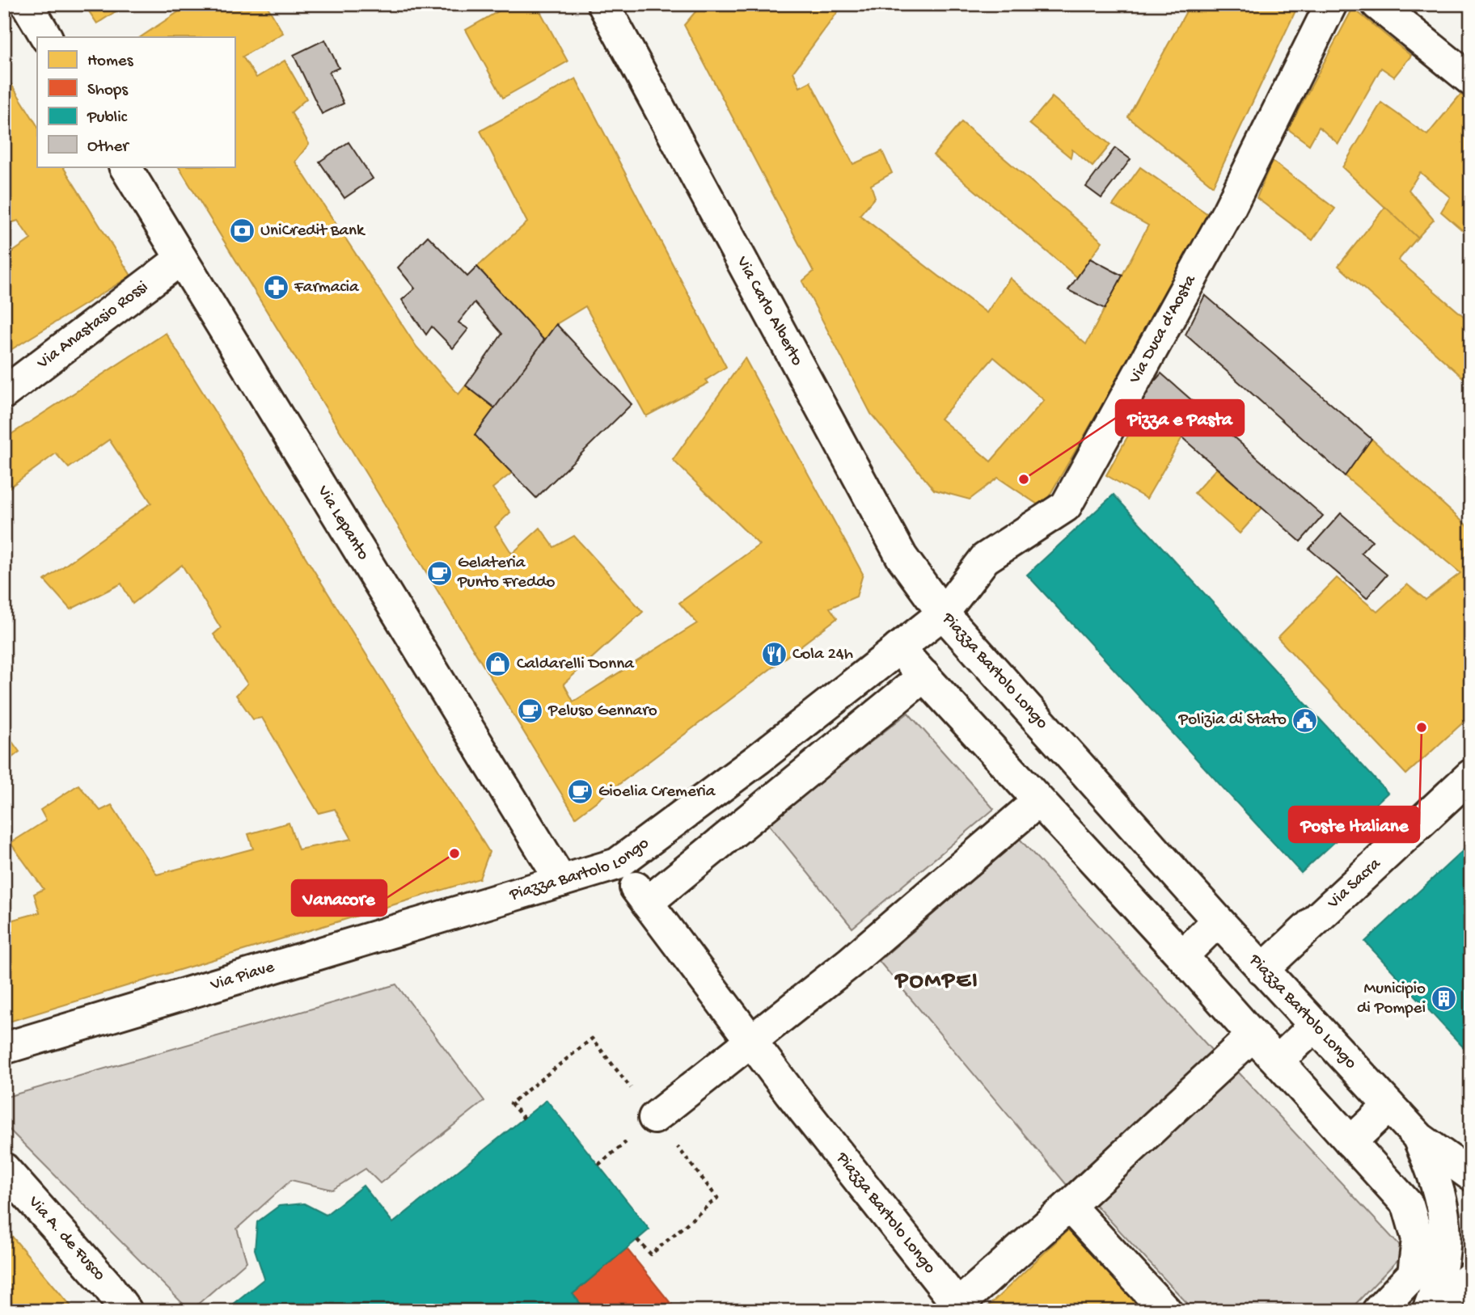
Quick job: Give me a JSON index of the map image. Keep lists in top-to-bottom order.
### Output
{
  "streets": {
    "street": [
      "Via Carlo Alberto",
      "Via Anastasio Rossi",
      "Via Duca d'Aosta",
      "Via Lepanto",
      "Piazza Bartolo Longo",
      "Via Sacra",
      "Via Piave",
      "Via A. de Fusco"
    ]
  },
  "crossings": [
    ["Via Carlo Alberto", "Via Duca d'Aosta"],
    ["Via Carlo Alberto", "Piazza Bartolo Longo"],
    ["Via Anastasio Rossi", "Via Lepanto"],
    ["Via Duca d'Aosta", "Piazza Bartolo Longo"],
    ["Via Lepanto", "Piazza Bartolo Longo"],
    ["Piazza Bartolo Longo", "Via Sacra"],
    ["Piazza Bartolo Longo", "Via Piave"]
  ],
  "districts": ["POMPEI"],
  "places": {
    "bank": ["UniCredit Bank"],
    "pharmacy": ["Farmacia"],
    "other": ["Pizza e Pasta", "Poste Italiane", "Vanacore"],
    "cafe": ["Gelateria Punto Freddo", "Peluso Gennaro", "Gioelia Cremeria"],
    "restaurant": ["Cola 24h"],
    "shop": ["Caldarelli Donna"],
    "public building": ["Polizia di Stato"],
    "building": ["Municipio di Pompei"]
  },
  "legend": [
    "Homes",
    "Shops",
    "Public",
    "Other"
  ]
}
